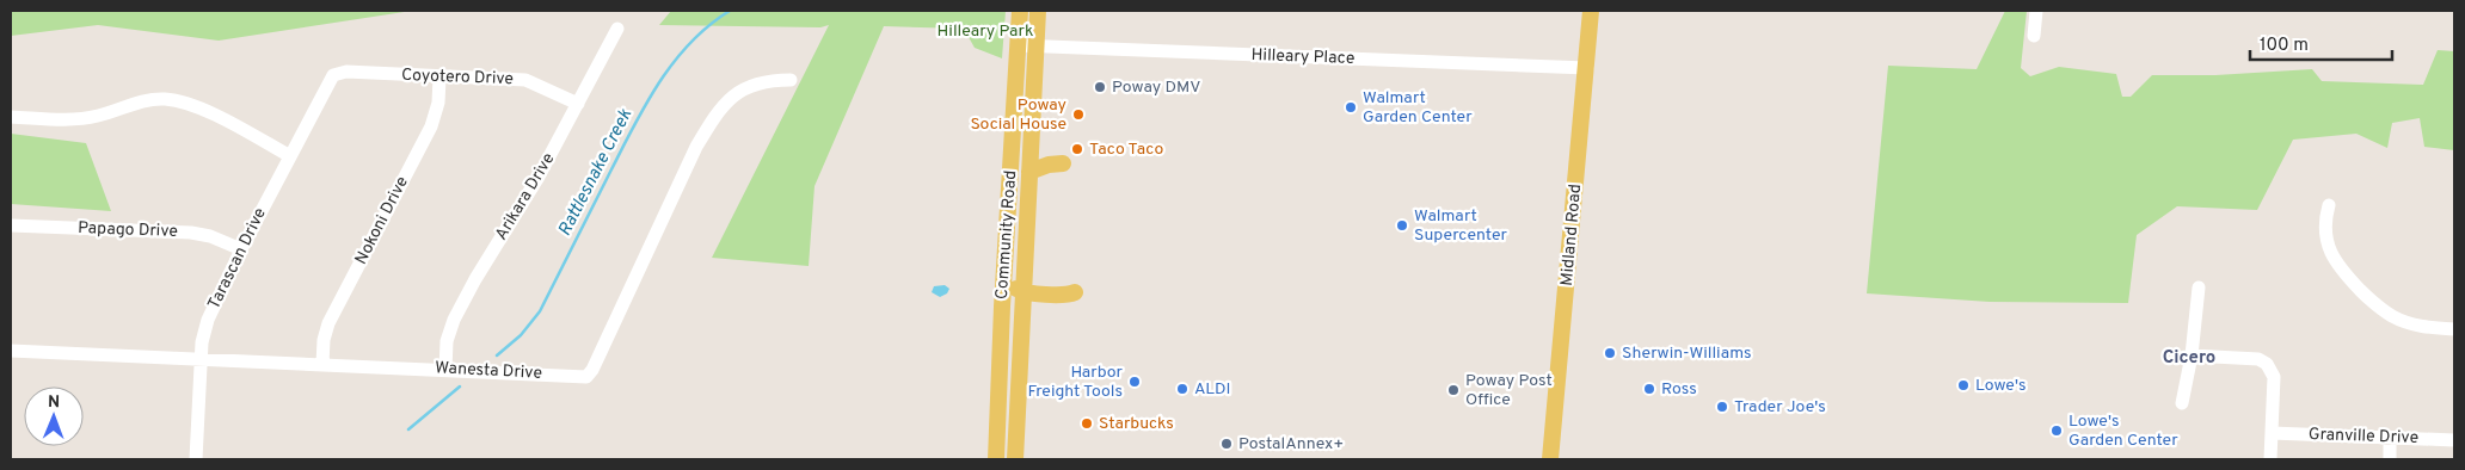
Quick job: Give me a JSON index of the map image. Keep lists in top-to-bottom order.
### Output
{
  "streets": {
    "main road": ["Community Road", "Midland Road"],
    "street": [
      "Hilleary Place",
      "Coyotero Drive",
      "Arikara Drive",
      "Nokoni Drive",
      "Papago Drive",
      "Tarascan Drive",
      "Wanesta Drive",
      "Granville Drive"
    ]
  },
  "crossings": [
    ["Hilleary Place", "Community Road"],
    ["Hilleary Place", "Midland Road"],
    ["Coyotero Drive", "Arikara Drive"],
    ["Coyotero Drive", "Nokoni Drive"],
    ["Coyotero Drive", "Tarascan Drive"],
    ["Arikara Drive", "Wanesta Drive"],
    ["Nokoni Drive", "Wanesta Drive"],
    ["Papago Drive", "Tarascan Drive"],
    ["Tarascan Drive", "Wanesta Drive"]
  ],
  "districts": ["Cicero"],
  "water": ["Rattlesnake Creek"],
  "parks": ["Hilleary Park"],
  "places": [
    "Poway DMV",
    "Walmart Garden Center",
    "Poway Social House",
    "Taco Taco",
    "Walmart Supercenter",
    "Sherwin-Williams",
    "Harbor Freight Tools",
    "Lowe's",
    "ALDI",
    "Ross",
    "Poway Post Office",
    "Trader Joe's",
    "Starbucks",
    "Lowe's Garden Center",
    "PostalAnnex+"
  ],
  "scale_bar": "100 m",
  "north": "top"
}
